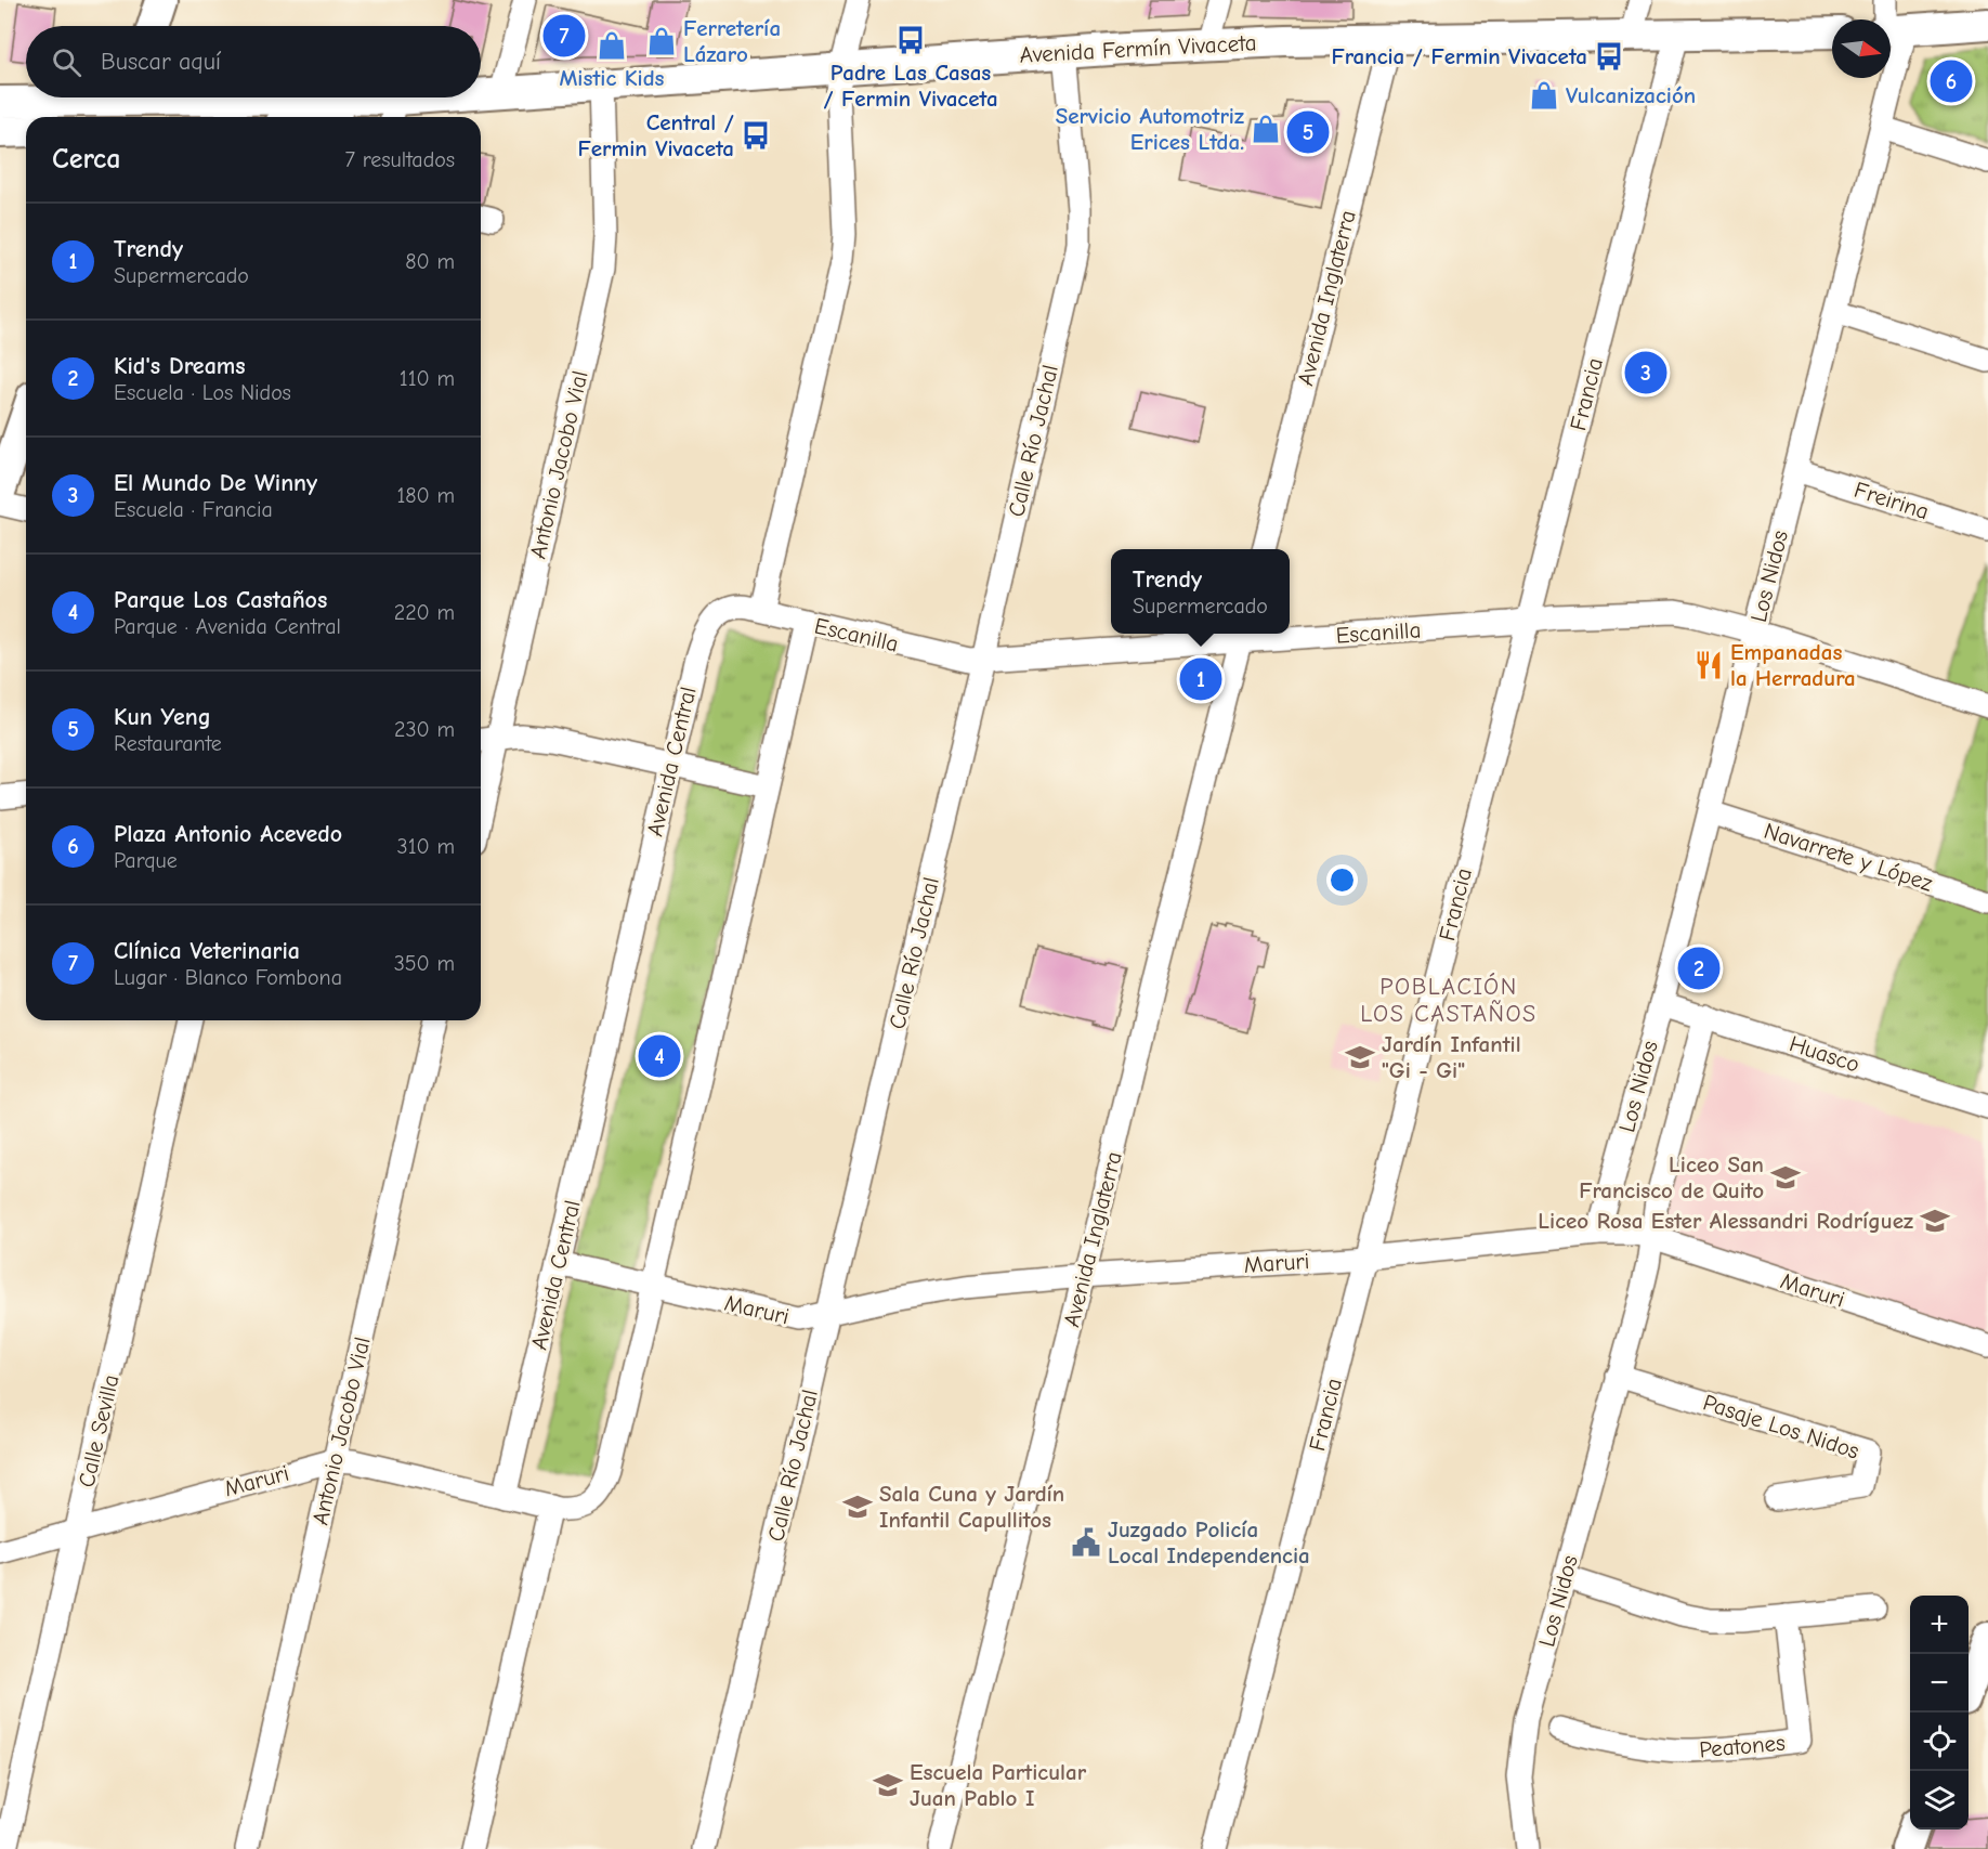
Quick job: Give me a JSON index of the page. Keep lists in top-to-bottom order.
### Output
{
  "streets": {
    "main road": ["Avenida Fermín Vivaceta"],
    "street": [
      "Avenida Inglaterra",
      "Francia",
      "Calle Río Jachal",
      "Antonio Jacobo Vial",
      "Freirina",
      "Los Nidos",
      "Escanilla",
      "Avenida Central",
      "Navarrete y López",
      "Huasco",
      "Maruri",
      "Pasaje Los Nidos",
      "Calle Sevilla",
      "Peatones"
    ]
  },
  "crossings": [
    ["Avenida Fermín Vivaceta", "Avenida Inglaterra"],
    ["Avenida Fermín Vivaceta", "Francia"],
    ["Avenida Fermín Vivaceta", "Calle Río Jachal"],
    ["Avenida Fermín Vivaceta", "Antonio Jacobo Vial"],
    ["Avenida Inglaterra", "Escanilla"],
    ["Avenida Inglaterra", "Maruri"],
    ["Francia", "Escanilla"],
    ["Francia", "Maruri"],
    ["Calle Río Jachal", "Escanilla"],
    ["Calle Río Jachal", "Maruri"],
    ["Antonio Jacobo Vial", "Maruri"],
    ["Freirina", "Los Nidos"],
    ["Los Nidos", "Escanilla"],
    ["Los Nidos", "Navarrete y López"],
    ["Los Nidos", "Huasco"],
    ["Los Nidos", "Maruri"],
    ["Los Nidos", "Pasaje Los Nidos"],
    ["Escanilla", "Avenida Central"],
    ["Avenida Central", "Maruri"],
    ["Maruri", "Calle Sevilla"]
  ],
  "districts": ["POBLACIÓN LOS CASTAÑOS"],
  "places": {
    "bus stop": ["Padre Las Casas / Fermin Vivaceta", "Francia / Fermin Vivaceta", "Central / Fermin Vivaceta"],
    "shop": [
      "Ferretería Lázaro",
      "Mistic Kids",
      "Vulcanización",
      "Servicio Automotriz Erices Ltda."
    ],
    "restaurant": ["Empanadas la Herradura"],
    "school or university": [
      "Jardín Infantil \"Gi - Gi\"",
      "Liceo San Francisco de Quito",
      "Liceo Rosa Ester Alessandri Rodríguez",
      "Sala Cuna y Jardín Infantil Capullitos",
      "Escuela Particular Juan Pablo I"
    ],
    "public building": ["Juzgado Policía Local Independencia"]
  },
  "north": "right",
  "page": {
    "pins": [
      "7",
      "6",
      "5",
      "3",
      "1",
      "2",
      "4"
    ],
    "search": "Buscar aquí",
    "heading": ["Cerca", "7 resultados"],
    "list": [
      {
        "mark": "1",
        "name": "Trendy",
        "note": "Supermercado",
        "value": "80 m"
      },
      {
        "mark": "2",
        "name": "Kid's Dreams",
        "note": "Escuela · Los Nidos",
        "value": "110 m"
      },
      {
        "mark": "3",
        "name": "El Mundo De Winny",
        "note": "Escuela · Francia",
        "value": "180 m"
      },
      {
        "mark": "4",
        "name": "Parque Los Castaños",
        "note": "Parque · Avenida Central",
        "value": "220 m"
      },
      {
        "mark": "5",
        "name": "Kun Yeng",
        "note": "Restaurante",
        "value": "230 m"
      },
      {
        "mark": "6",
        "name": "Plaza Antonio Acevedo",
        "note": "Parque",
        "value": "310 m"
      },
      {
        "mark": "7",
        "name": "Clínica Veterinaria",
        "note": "Lugar · Blanco Fombona",
        "value": "350 m"
      }
    ],
    "popup": ["Trendy", "Supermercado"],
    "map_buttons": ["+", "−"]
  }
}
